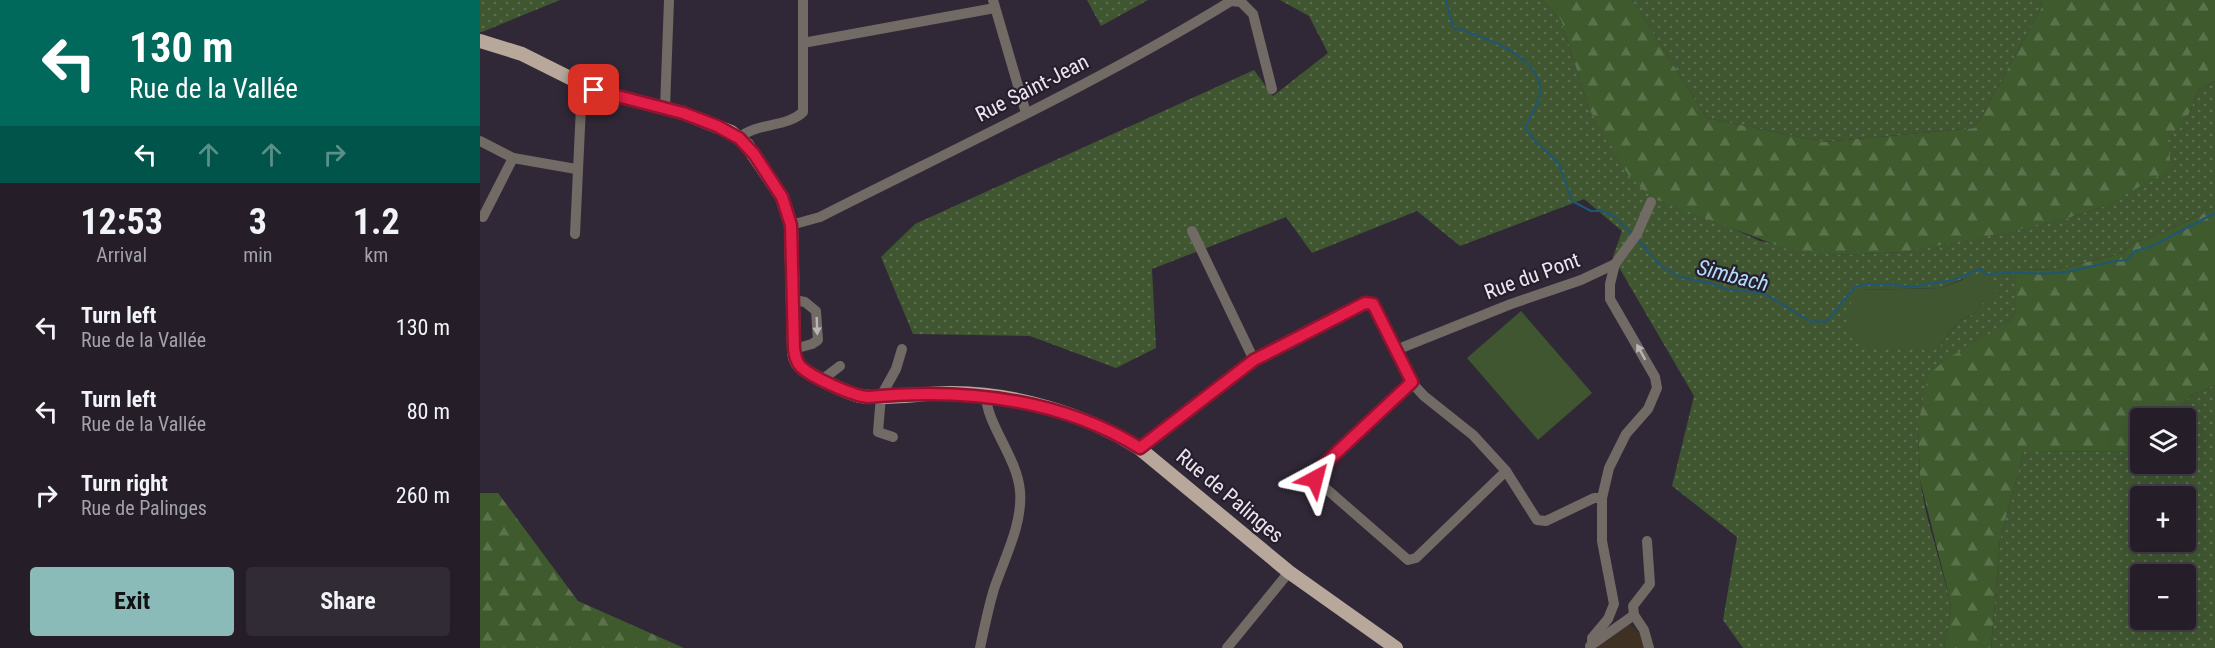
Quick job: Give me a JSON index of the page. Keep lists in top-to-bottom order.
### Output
{
  "streets": {
    "main road": ["Rue de Palinges"],
    "street": ["Rue Saint-Jean", "Rue du Pont"]
  },
  "water": ["Simbach"],
  "page": {
    "turn": ["130 m", "Rue de la Vallée"],
    "eta": [
      "12:53",
      "Arrival",
      "3",
      "min",
      "1.2",
      "km"
    ],
    "list": [
      {
        "name": "Turn left",
        "note": "Rue de la Vallée",
        "value": "130 m"
      },
      {
        "name": "Turn left",
        "note": "Rue de la Vallée",
        "value": "80 m"
      },
      {
        "name": "Turn right",
        "note": "Rue de Palinges",
        "value": "260 m"
      }
    ],
    "map_buttons": ["+", "−"],
    "buttons": ["Exit", "Share"]
  }
}
